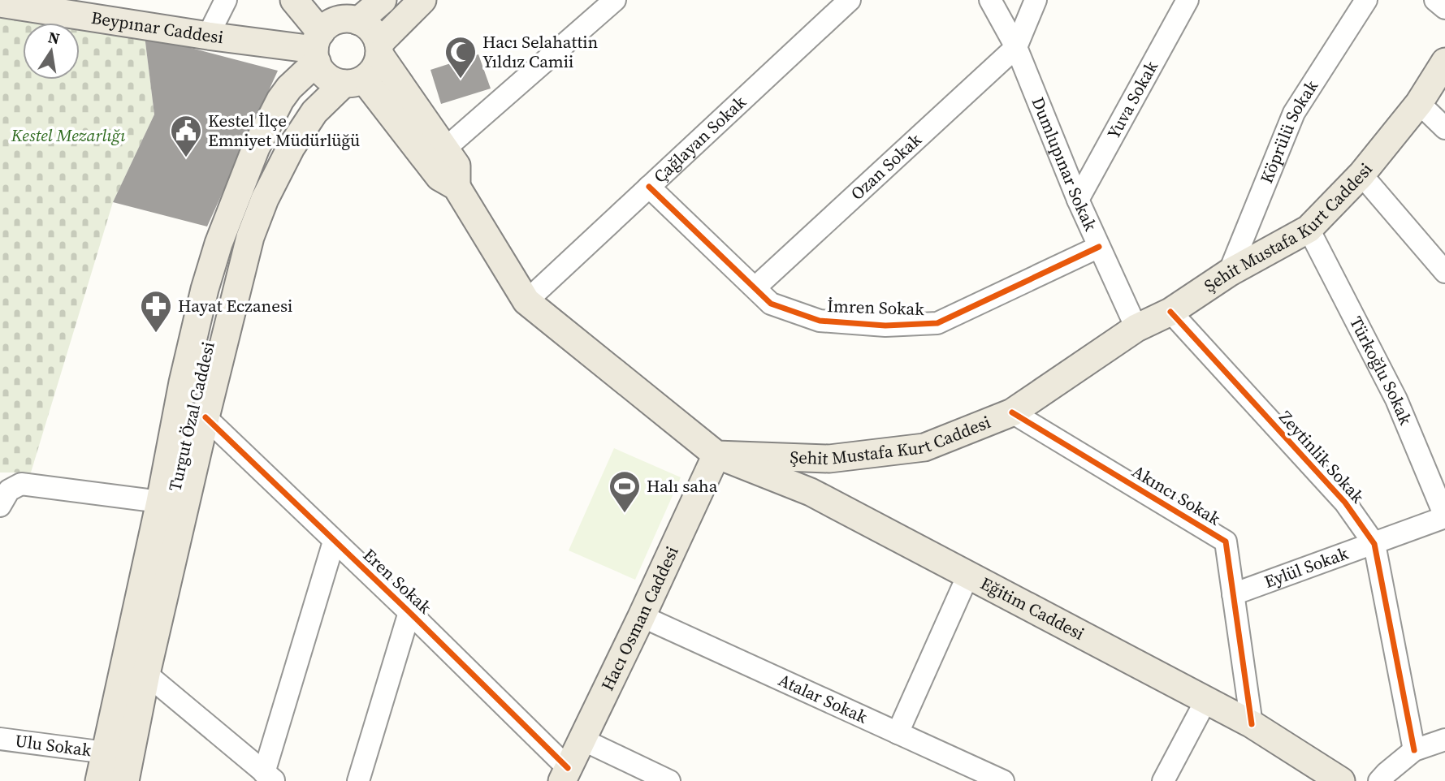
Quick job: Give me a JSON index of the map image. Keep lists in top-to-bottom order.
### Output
{
  "streets": {
    "main road": [
      "Beypınar Caddesi",
      "Şehit Mustafa Kurt Caddesi",
      "Turgut Özal Caddesi",
      "Eğitim Caddesi",
      "Hacı Osman Caddesi"
    ],
    "street": [
      "Yuva Sokak",
      "Köprülü Sokak",
      "Çağlayan Sokak",
      "Dumlupınar Sokak",
      "Ozan Sokak",
      "İmren Sokak",
      "Türkoğlu Sokak",
      "Zeytinlik Sokak",
      "Akıncı Sokak",
      "Eylül Sokak",
      "Eren Sokak",
      "Atalar Sokak",
      "Ulu Sokak"
    ]
  },
  "crossings": [
    ["Beypınar Caddesi", "Turgut Özal Caddesi"],
    ["Yuva Sokak", "Dumlupınar Sokak"],
    ["Köprülü Sokak", "Şehit Mustafa Kurt Caddesi"],
    ["Çağlayan Sokak", "İmren Sokak"],
    ["Dumlupınar Sokak", "Ozan Sokak"],
    ["Dumlupınar Sokak", "Şehit Mustafa Kurt Caddesi"],
    ["Dumlupınar Sokak", "İmren Sokak"],
    ["Ozan Sokak", "İmren Sokak"],
    ["Şehit Mustafa Kurt Caddesi", "Türkoğlu Sokak"],
    ["Şehit Mustafa Kurt Caddesi", "Zeytinlik Sokak"],
    ["Şehit Mustafa Kurt Caddesi", "Akıncı Sokak"],
    ["Şehit Mustafa Kurt Caddesi", "Eğitim Caddesi"],
    ["Şehit Mustafa Kurt Caddesi", "Hacı Osman Caddesi"],
    ["Türkoğlu Sokak", "Eylül Sokak"],
    ["Turgut Özal Caddesi", "Eren Sokak"],
    ["Turgut Özal Caddesi", "Ulu Sokak"],
    ["Zeytinlik Sokak", "Eylül Sokak"],
    ["Akıncı Sokak", "Eylül Sokak"],
    ["Akıncı Sokak", "Eğitim Caddesi"],
    ["Eren Sokak", "Hacı Osman Caddesi"],
    ["Eğitim Caddesi", "Hacı Osman Caddesi"],
    ["Hacı Osman Caddesi", "Atalar Sokak"]
  ],
  "parks": ["Kestel Mezarlığı"],
  "places": {
    "mosque": ["Hacı Selahattin Yıldız Camii"],
    "public building": ["Kestel İlçe Emniyet Müdürlüğü"],
    "pharmacy": ["Hayat Eczanesi"],
    "sports": ["Halı saha"]
  },
  "north": "top"
}
